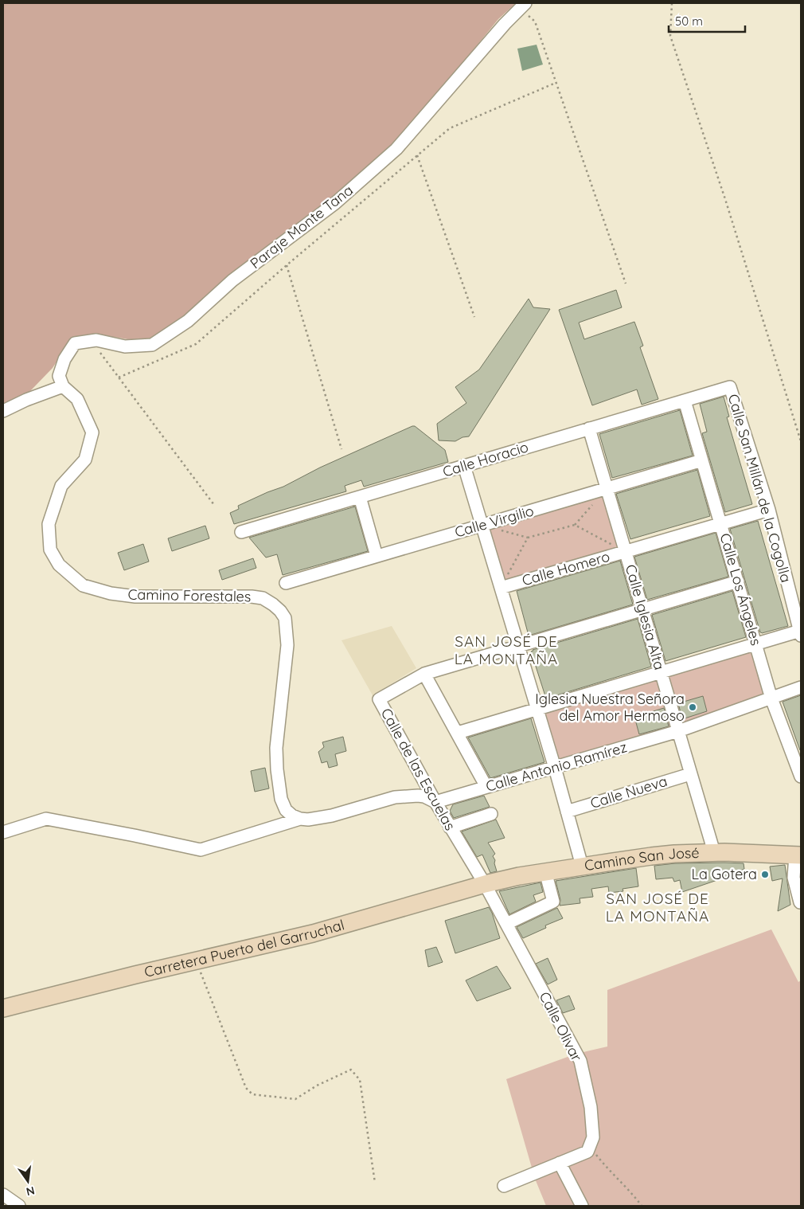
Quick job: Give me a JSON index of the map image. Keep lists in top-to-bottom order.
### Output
{
  "streets": {
    "main road": ["Camino San José", "Carretera Puerto del Garruchal"],
    "street": [
      "Paraje Monte Tana",
      "Calle Horacio",
      "Calle San Millán de la Cogolla",
      "Calle Virgilio",
      "Calle Homero",
      "Calle Los Ángeles",
      "Camino Forestales",
      "Calle Iglesia Alta",
      "Calle Antonio Ramírez",
      "Calle de las Escuelas",
      "Calle Nueva",
      "Calle Olivar"
    ]
  },
  "crossings": [
    ["Paraje Monte Tana", "Camino Forestales"],
    ["Calle Horacio", "Calle San Millán de la Cogolla"],
    ["Calle Horacio", "Calle Los Ángeles"],
    ["Calle Horacio", "Calle Iglesia Alta"],
    ["Calle San Millán de la Cogolla", "Calle Homero"],
    ["Calle Virgilio", "Calle Los Ángeles"],
    ["Calle Virgilio", "Calle Iglesia Alta"],
    ["Calle Homero", "Calle Los Ángeles"],
    ["Calle Homero", "Calle Iglesia Alta"],
    ["Calle Los Ángeles", "Calle Antonio Ramírez"],
    ["Calle Iglesia Alta", "Calle Antonio Ramírez"],
    ["Calle Iglesia Alta", "Calle Nueva"],
    ["Calle Iglesia Alta", "Camino San José"],
    ["Calle Antonio Ramírez", "Calle de las Escuelas"],
    ["Calle de las Escuelas", "Camino San José"],
    ["Calle de las Escuelas", "Carretera Puerto del Garruchal"],
    ["Calle de las Escuelas", "Calle Olivar"],
    ["Camino San José", "Carretera Puerto del Garruchal"],
    ["Camino San José", "Calle Olivar"],
    ["Carretera Puerto del Garruchal", "Calle Olivar"]
  ],
  "districts": ["SAN JOSÉ DE LA MONTAÑA", "SAN JOSÉ DE LA MONTAÑA"],
  "places": ["Iglesia Nuestra Señora del Amor Hermoso", "La Gotera"],
  "scale_bar": "50 m",
  "north": "bottom"
}
